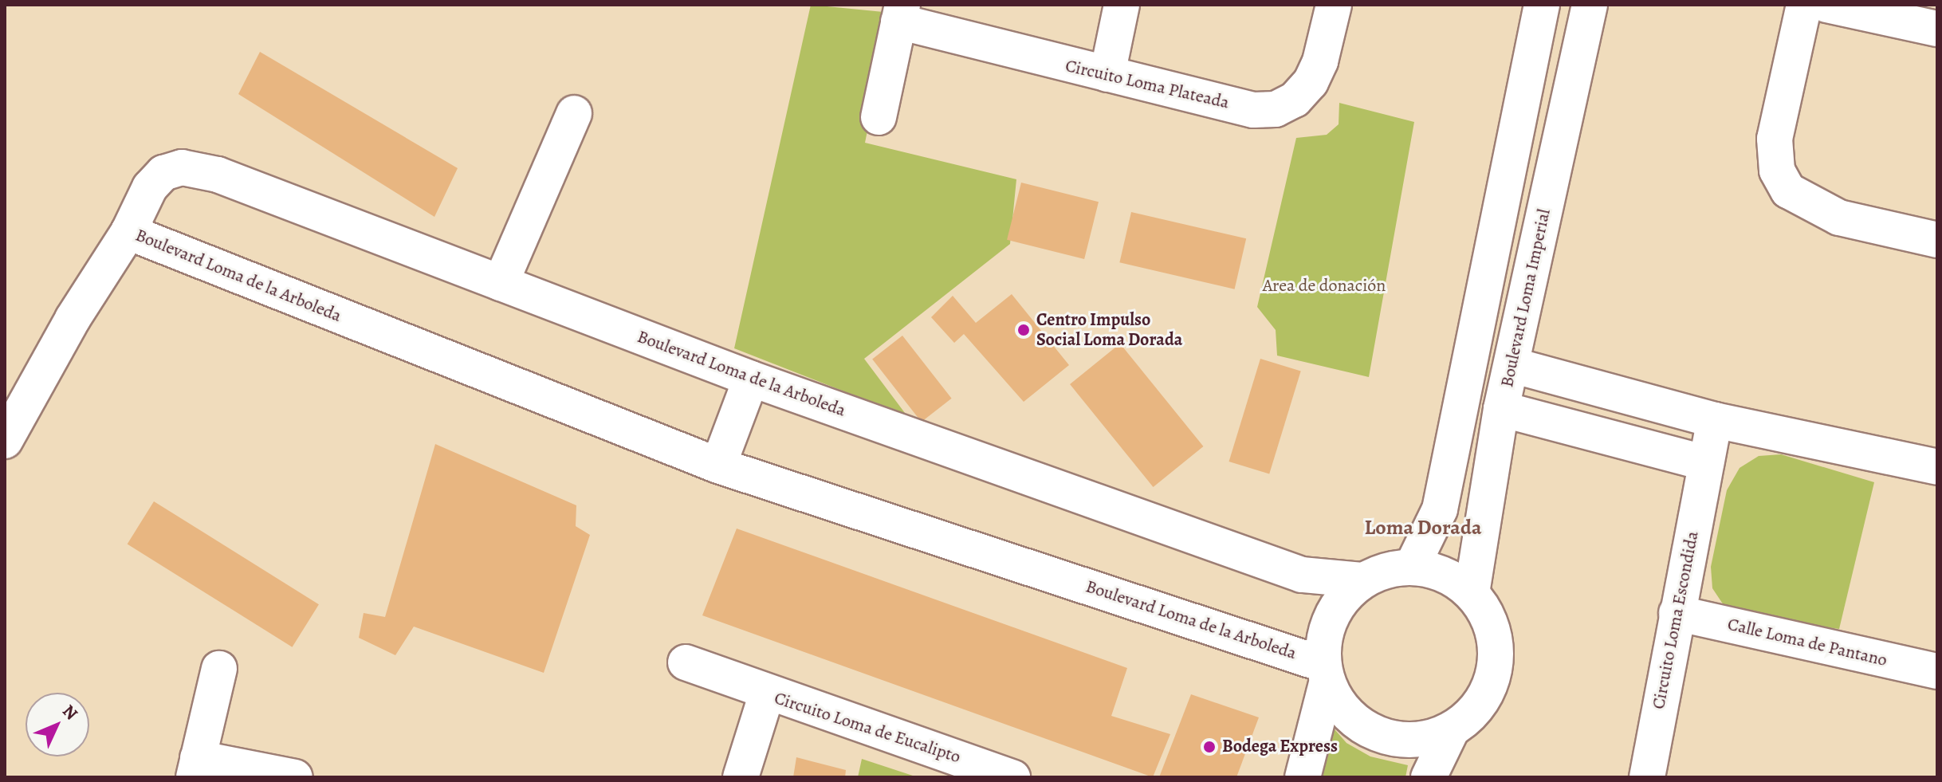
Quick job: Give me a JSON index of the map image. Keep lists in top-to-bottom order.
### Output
{
  "streets": {
    "street": [
      "Circuito Loma Plateada",
      "Boulevard Loma de la Arboleda",
      "Boulevard Loma Imperial",
      "Circuito Loma Escondida",
      "Calle Loma de Pantano",
      "Circuito Loma de Eucalipto"
    ]
  },
  "crossings": [
    ["Boulevard Loma de la Arboleda", "Boulevard Loma Imperial"],
    ["Circuito Loma Escondida", "Calle Loma de Pantano"]
  ],
  "districts": ["Loma Dorada"],
  "parks": ["Area de donación"],
  "places": ["Centro Impulso Social Loma Dorada", "Bodega Express"],
  "north": "top right"
}
